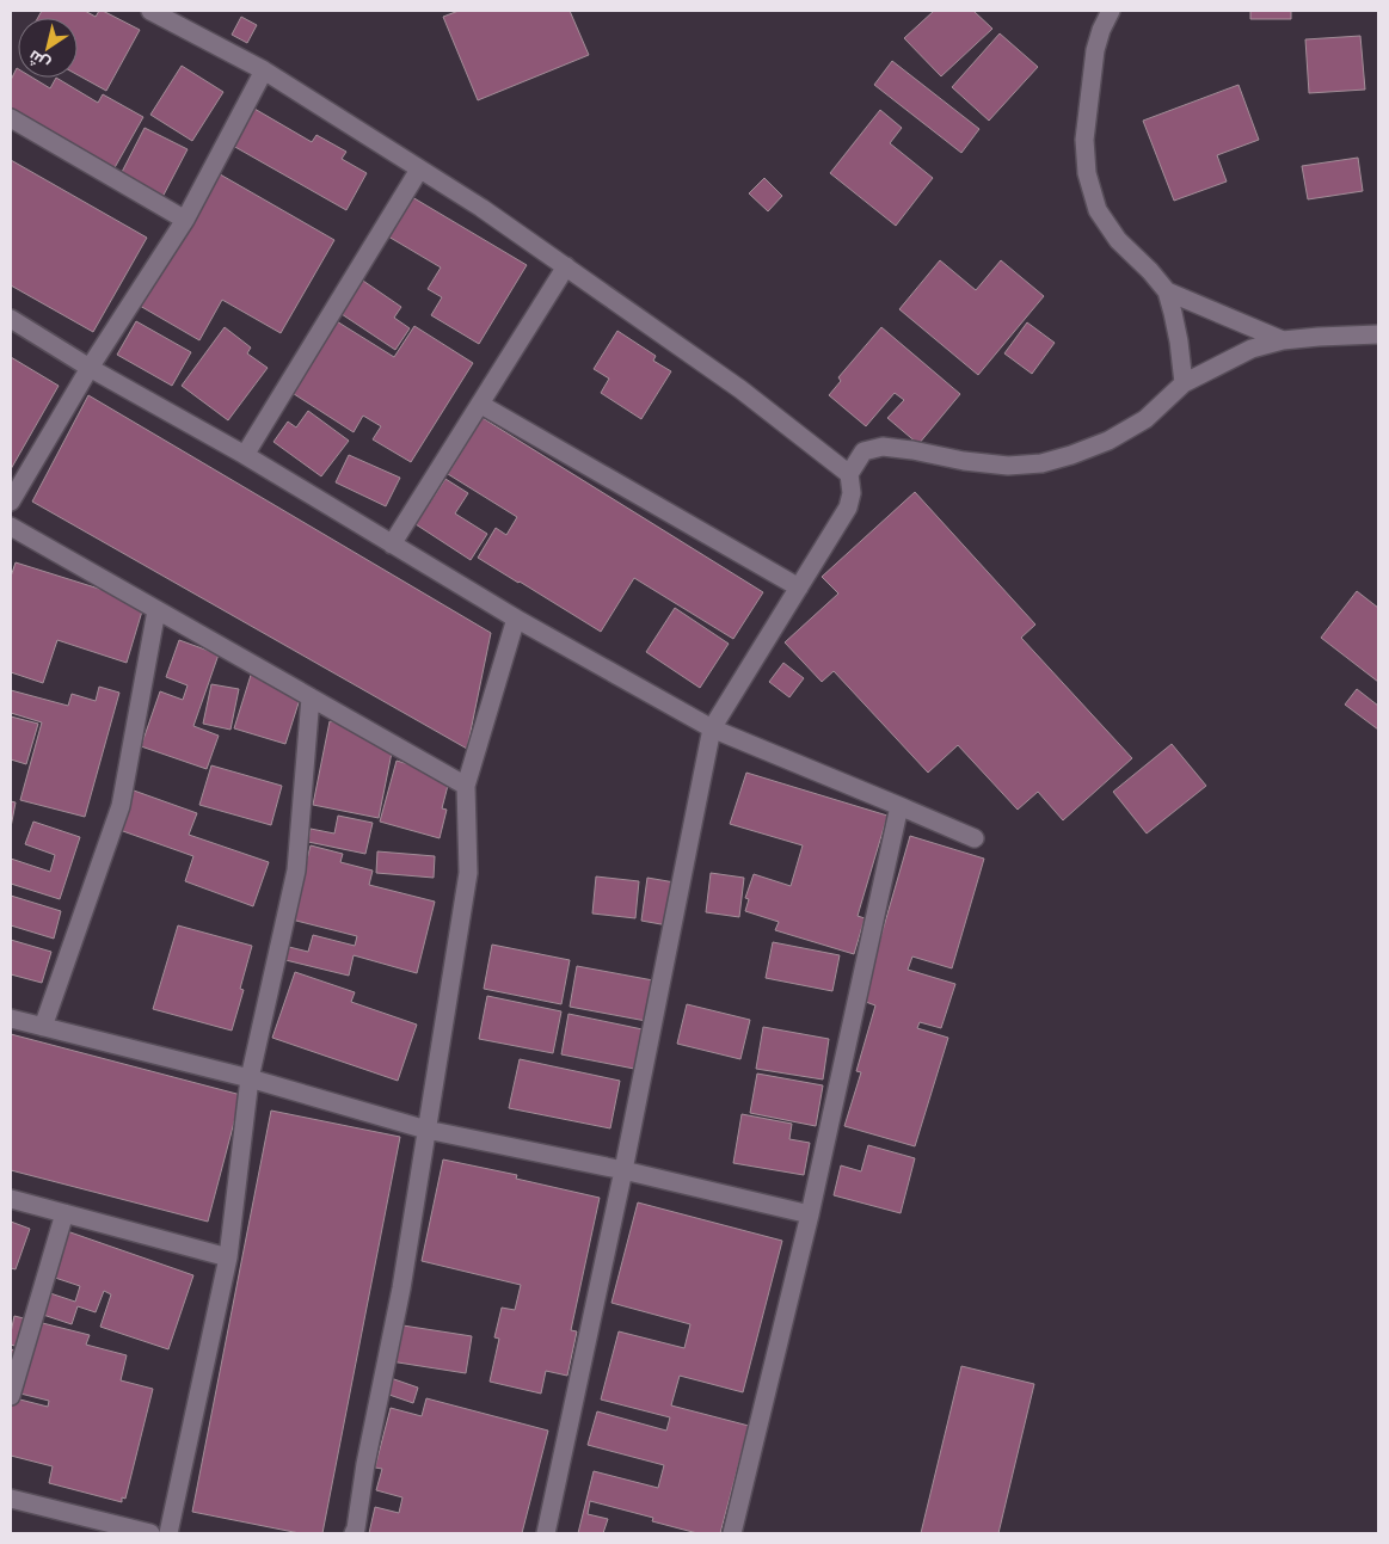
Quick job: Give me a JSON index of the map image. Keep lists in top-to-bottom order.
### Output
{
  "north": "bottom left"
}
